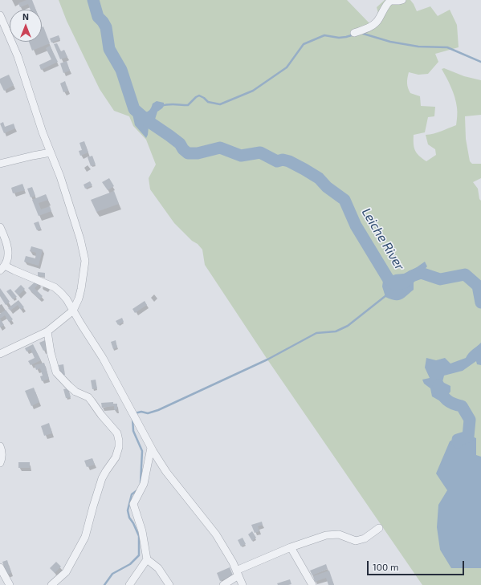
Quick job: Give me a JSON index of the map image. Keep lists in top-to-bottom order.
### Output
{
  "water": ["Leiche River"],
  "scale_bar": "100 m",
  "north": "top"
}
